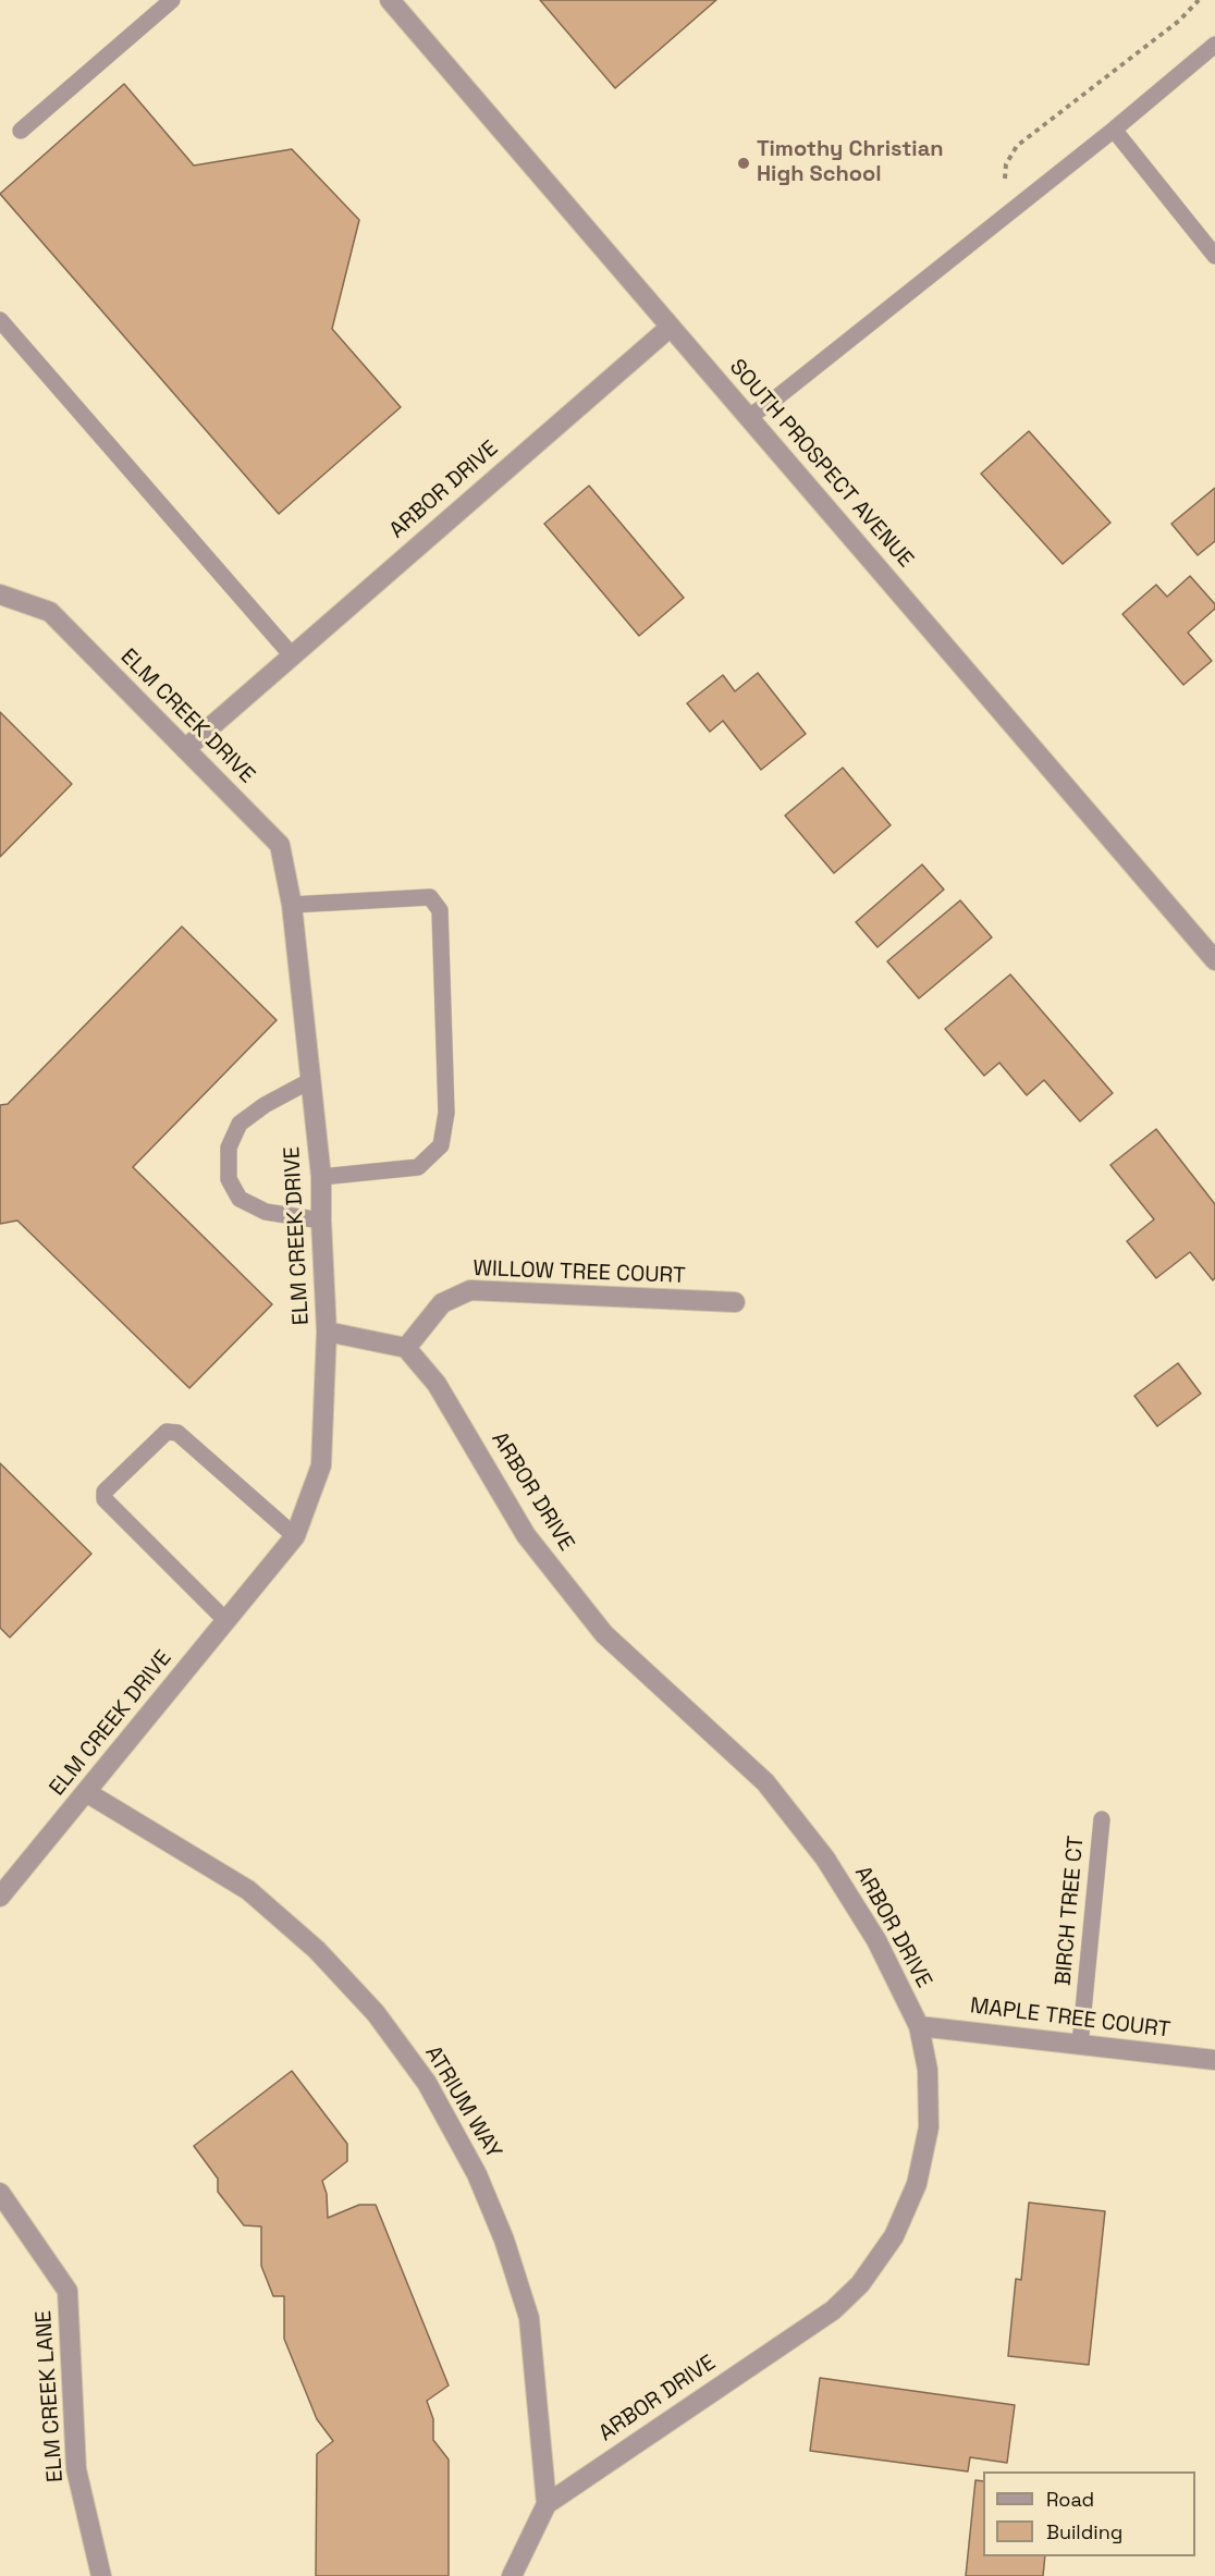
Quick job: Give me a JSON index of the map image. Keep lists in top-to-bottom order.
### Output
{
  "streets": {
    "street": [
      "SOUTH PROSPECT AVENUE",
      "ARBOR DRIVE",
      "ELM CREEK DRIVE",
      "WILLOW TREE COURT",
      "MAPLE TREE COURT",
      "ATRIUM WAY",
      "ELM CREEK LANE"
    ],
    "lane": ["BIRCH TREE CT"]
  },
  "crossings": [
    ["SOUTH PROSPECT AVENUE", "ARBOR DRIVE"],
    ["ARBOR DRIVE", "ELM CREEK DRIVE"],
    ["ARBOR DRIVE", "WILLOW TREE COURT"],
    ["ARBOR DRIVE", "MAPLE TREE COURT"],
    ["ARBOR DRIVE", "ATRIUM WAY"],
    ["ELM CREEK DRIVE", "ATRIUM WAY"],
    ["BIRCH TREE CT", "MAPLE TREE COURT"]
  ],
  "places": ["Timothy Christian High School"],
  "legend": ["Road", "Building"]
}
